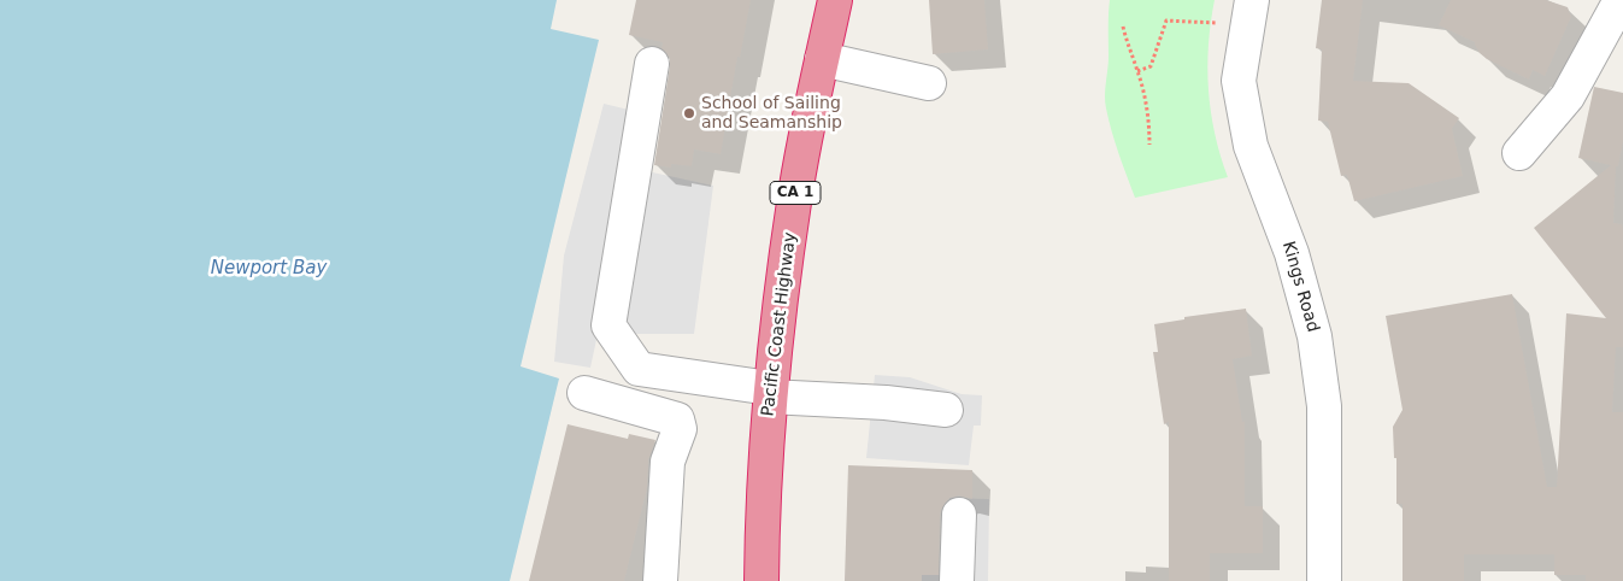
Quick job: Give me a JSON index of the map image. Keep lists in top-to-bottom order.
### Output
{
  "streets": {
    "highway": ["CA 1", "Pacific Coast Highway"],
    "street": ["Kings Road"]
  },
  "water": ["Newport Bay"],
  "places": ["School of Sailing and Seamanship"]
}
